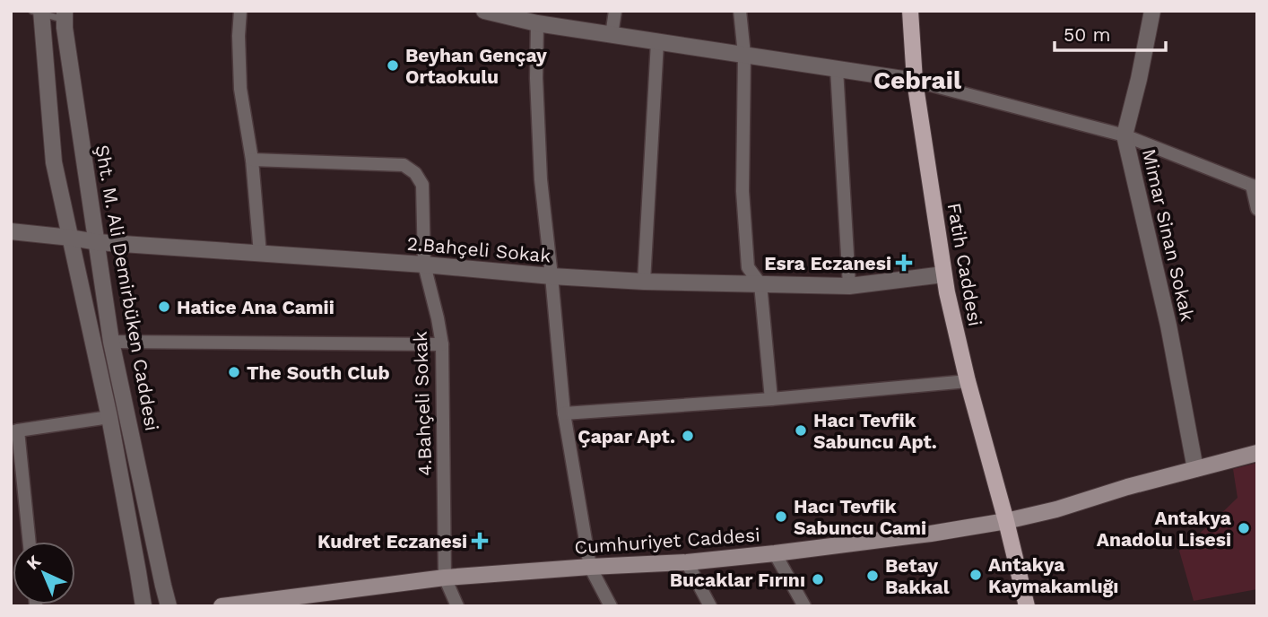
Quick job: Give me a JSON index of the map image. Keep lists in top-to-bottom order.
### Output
{
  "streets": {
    "main road": ["Fatih Caddesi", "Cumhuriyet Caddesi"],
    "street": [
      "Mimar Sinan Sokak",
      "2.Bahçeli Sokak",
      "Şht. M. Ali Demirbüken Caddesi",
      "4.Bahçeli Sokak"
    ]
  },
  "crossings": [
    ["Mimar Sinan Sokak", "Cumhuriyet Caddesi"],
    ["2.Bahçeli Sokak", "Fatih Caddesi"],
    ["2.Bahçeli Sokak", "Şht. M. Ali Demirbüken Caddesi"],
    ["2.Bahçeli Sokak", "4.Bahçeli Sokak"],
    ["Fatih Caddesi", "Cumhuriyet Caddesi"],
    ["4.Bahçeli Sokak", "Cumhuriyet Caddesi"]
  ],
  "districts": ["Cebrail"],
  "places": {
    "other": [
      "Beyhan Gençay Ortaokulu",
      "Hatice Ana Camii",
      "The South Club",
      "Hacı Tevfik Sabuncu Apt.",
      "Çapar Apt.",
      "Hacı Tevfik Sabuncu Cami",
      "Antakya Anadolu Lisesi",
      "Antakya Kaymakamlığı",
      "Betay Bakkal",
      "Bucaklar Fırını"
    ],
    "health": ["Esra Eczanesi", "Kudret Eczanesi"]
  },
  "scale_bar": "50 m",
  "north": "top left"
}
